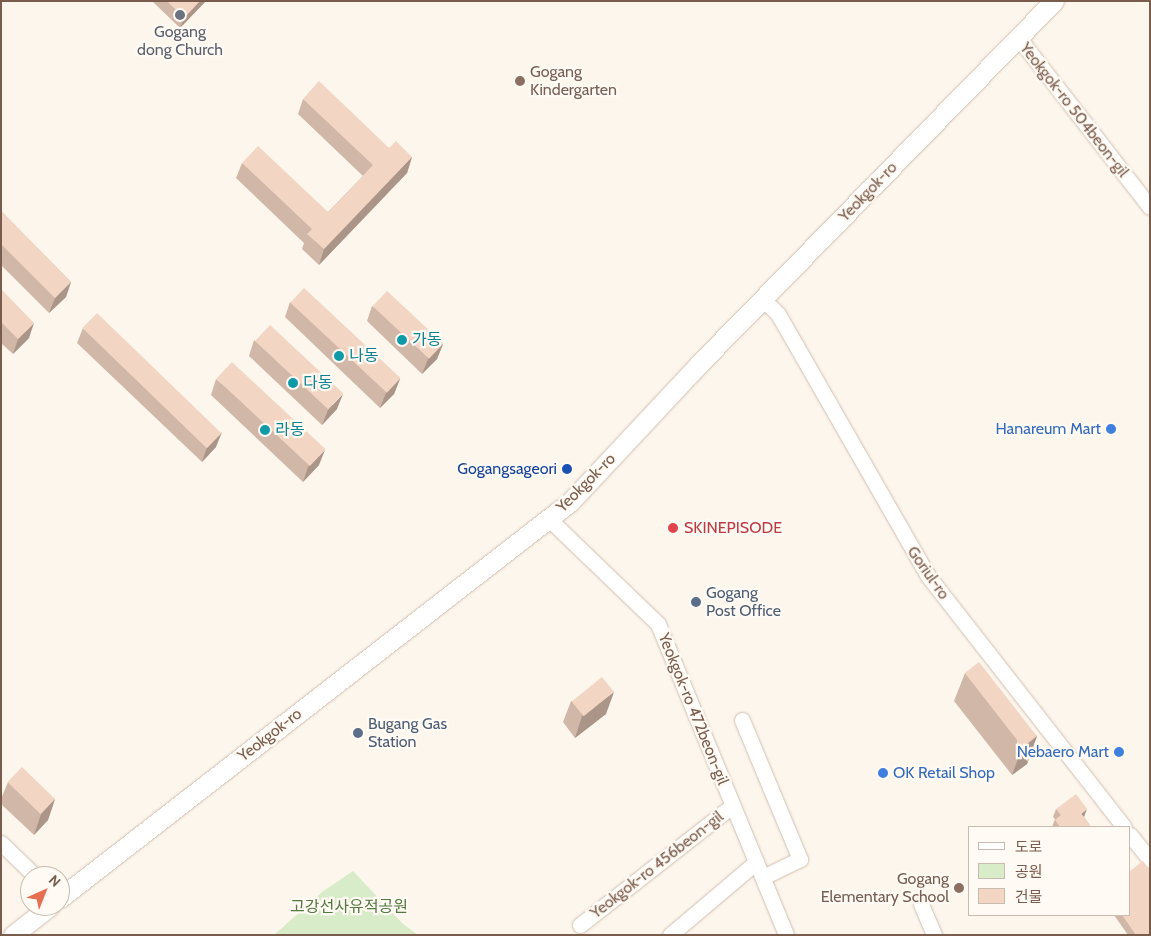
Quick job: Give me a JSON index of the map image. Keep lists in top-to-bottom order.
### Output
{
  "streets": {
    "street": [
      "Yeokgok-ro 504beon-gil",
      "Yeokgok-ro",
      "Goriul-ro",
      "Yeokgok-ro 472beon-gil",
      "Yeokgok-ro 456beon-gil"
    ]
  },
  "crossings": [
    ["Yeokgok-ro 504beon-gil", "Yeokgok-ro"],
    ["Yeokgok-ro", "Goriul-ro"],
    ["Yeokgok-ro", "Yeokgok-ro 472beon-gil"],
    ["Yeokgok-ro 472beon-gil", "Yeokgok-ro 456beon-gil"]
  ],
  "parks": ["고강선사유적공원"],
  "places": [
    "Gogang dong Church",
    "Gogang Kindergarten",
    "가동",
    "나동",
    "다동",
    "Hanareum Mart",
    "라동",
    "Gogangsageori",
    "SKINEPISODE",
    "Gogang Post Office",
    "Bugang Gas Station",
    "Nebaero Mart",
    "OK Retail Shop",
    "Gogang Elementary School"
  ],
  "legend": ["도로", "공원", "건물"],
  "north": "top right"
}
